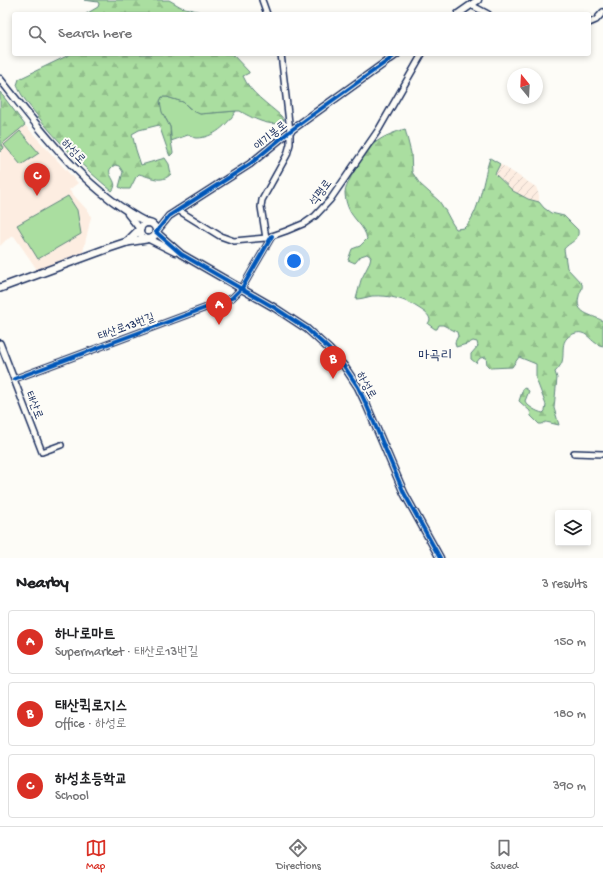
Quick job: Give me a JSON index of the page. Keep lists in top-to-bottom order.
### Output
{
  "streets": {
    "street": [
      "애기봉로",
      "하성로",
      "석평로",
      "태산로13번길",
      "태산로"
    ]
  },
  "crossings": [
    ["애기봉로", "하성로"],
    ["애기봉로", "석평로"],
    ["하성로", "태산로13번길"],
    ["태산로13번길", "태산로"]
  ],
  "districts": ["마곡리"],
  "north": "top",
  "page": {
    "search": "Search here",
    "pins": ["C", "A", "B"],
    "heading": ["Nearby", "3 results"],
    "list": [
      {
        "mark": "A",
        "name": "하나로마트",
        "note": "Supermarket · 태산로13번길",
        "value": "150 m"
      },
      {
        "mark": "B",
        "name": "태산퀵로지스",
        "note": "Office · 하성로",
        "value": "180 m"
      },
      {
        "mark": "C",
        "name": "하성초등학교",
        "note": "School",
        "value": "390 m"
      }
    ],
    "nav": ["Map", "Directions", "Saved"]
  }
}
